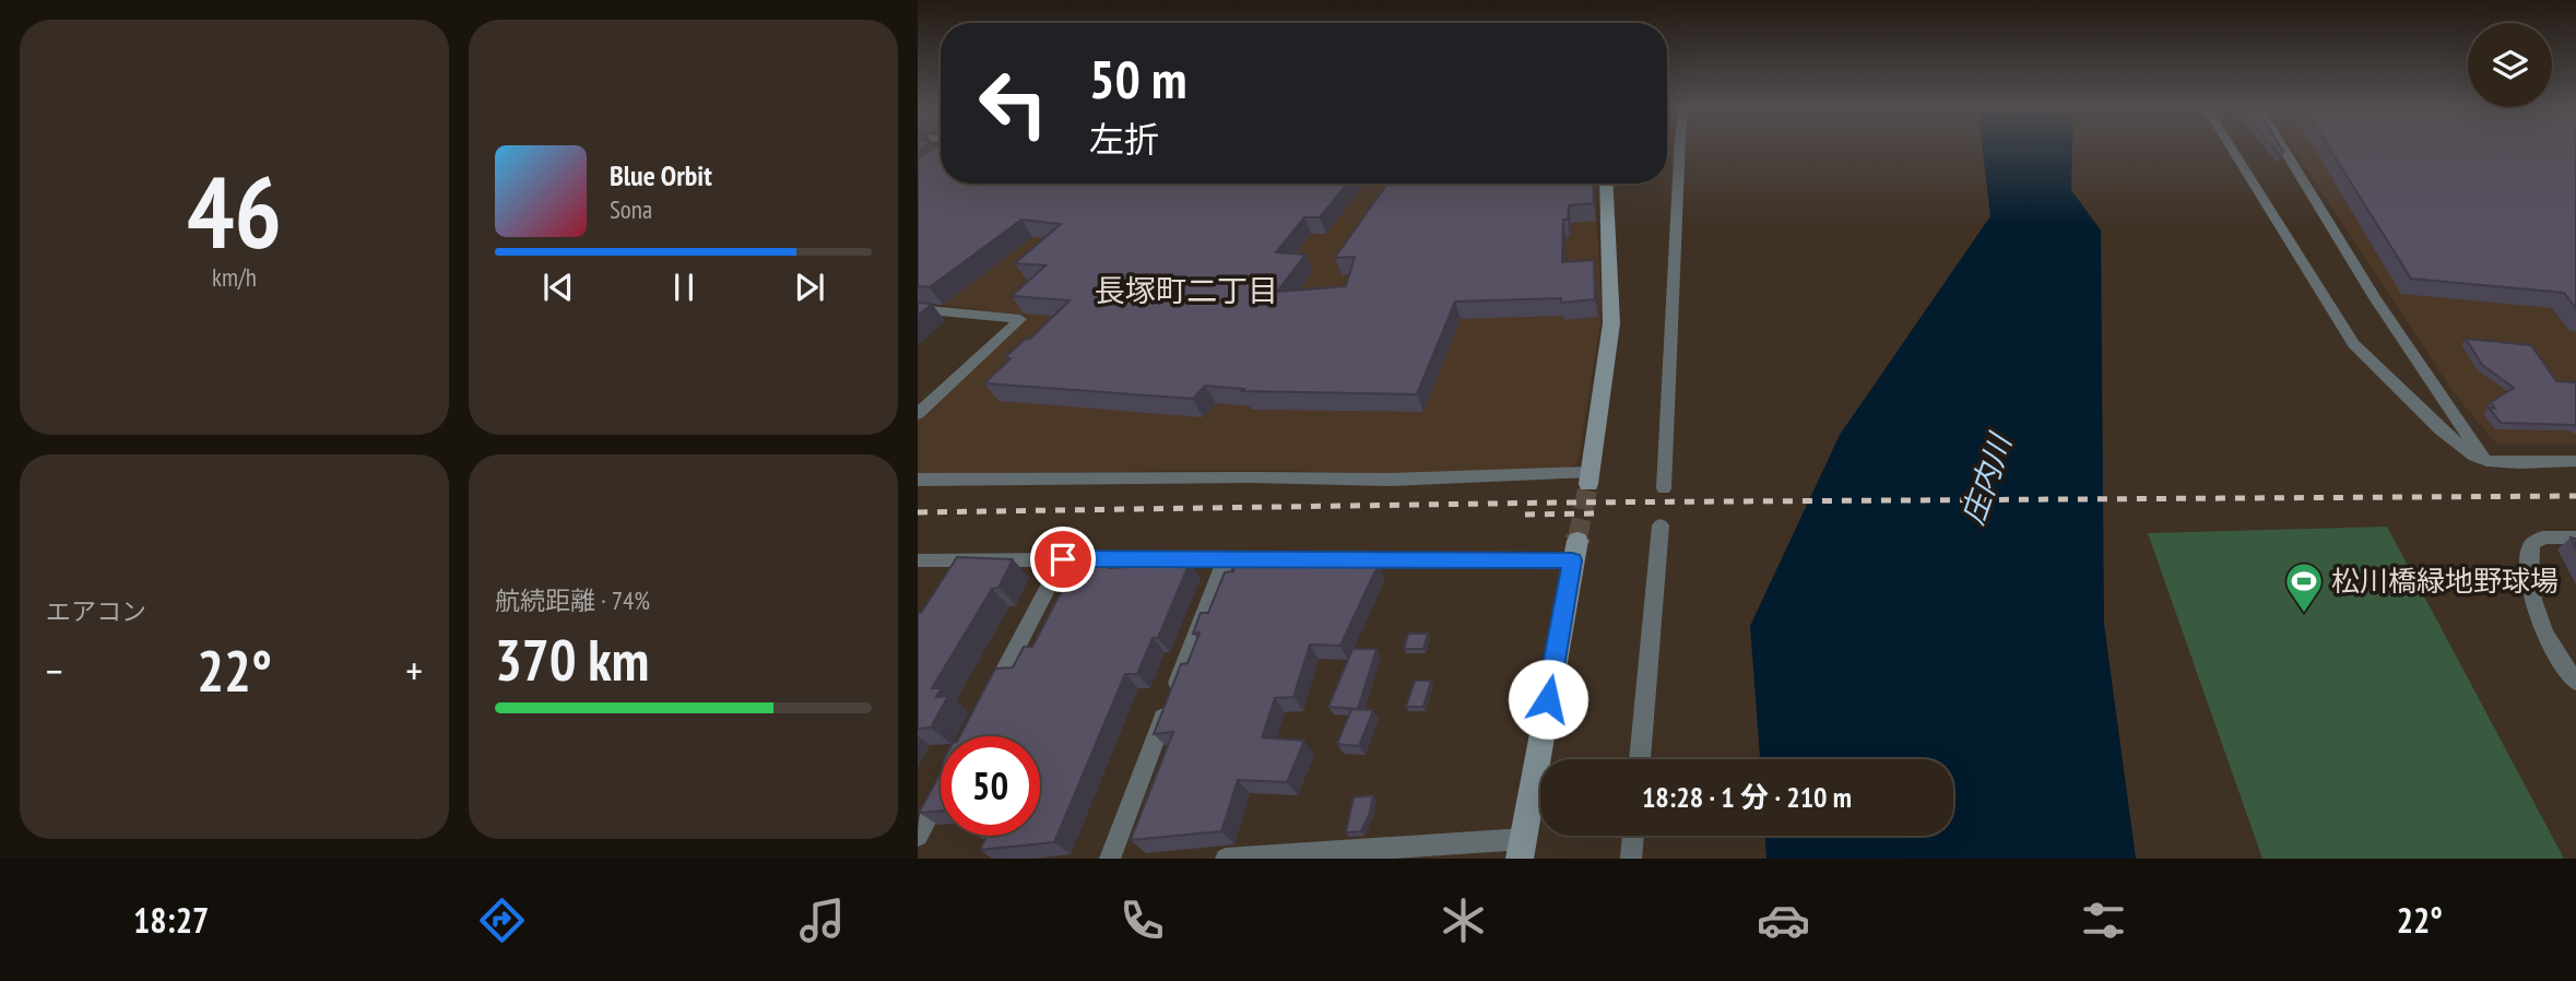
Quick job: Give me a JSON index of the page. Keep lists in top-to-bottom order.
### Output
{
  "districts": ["長塚町二丁目"],
  "water": ["庄内川"],
  "places": {
    "sports": ["松川橋緑地野球場"]
  },
  "page": {
    "tile": [
      ["46", "km/h"],
      "エアコン",
      ["航続距離 · 74%", "370 km"]
    ],
    "turn": ["50 m", "左折"],
    "song": ["Blue Orbit", "Sona"],
    "heat": ["−", "22°", "+"],
    "limit": "50",
    "trip": "18:28 · 1 分 · 210 m",
    "tabs": ["18:27", "22°"]
  }
}
